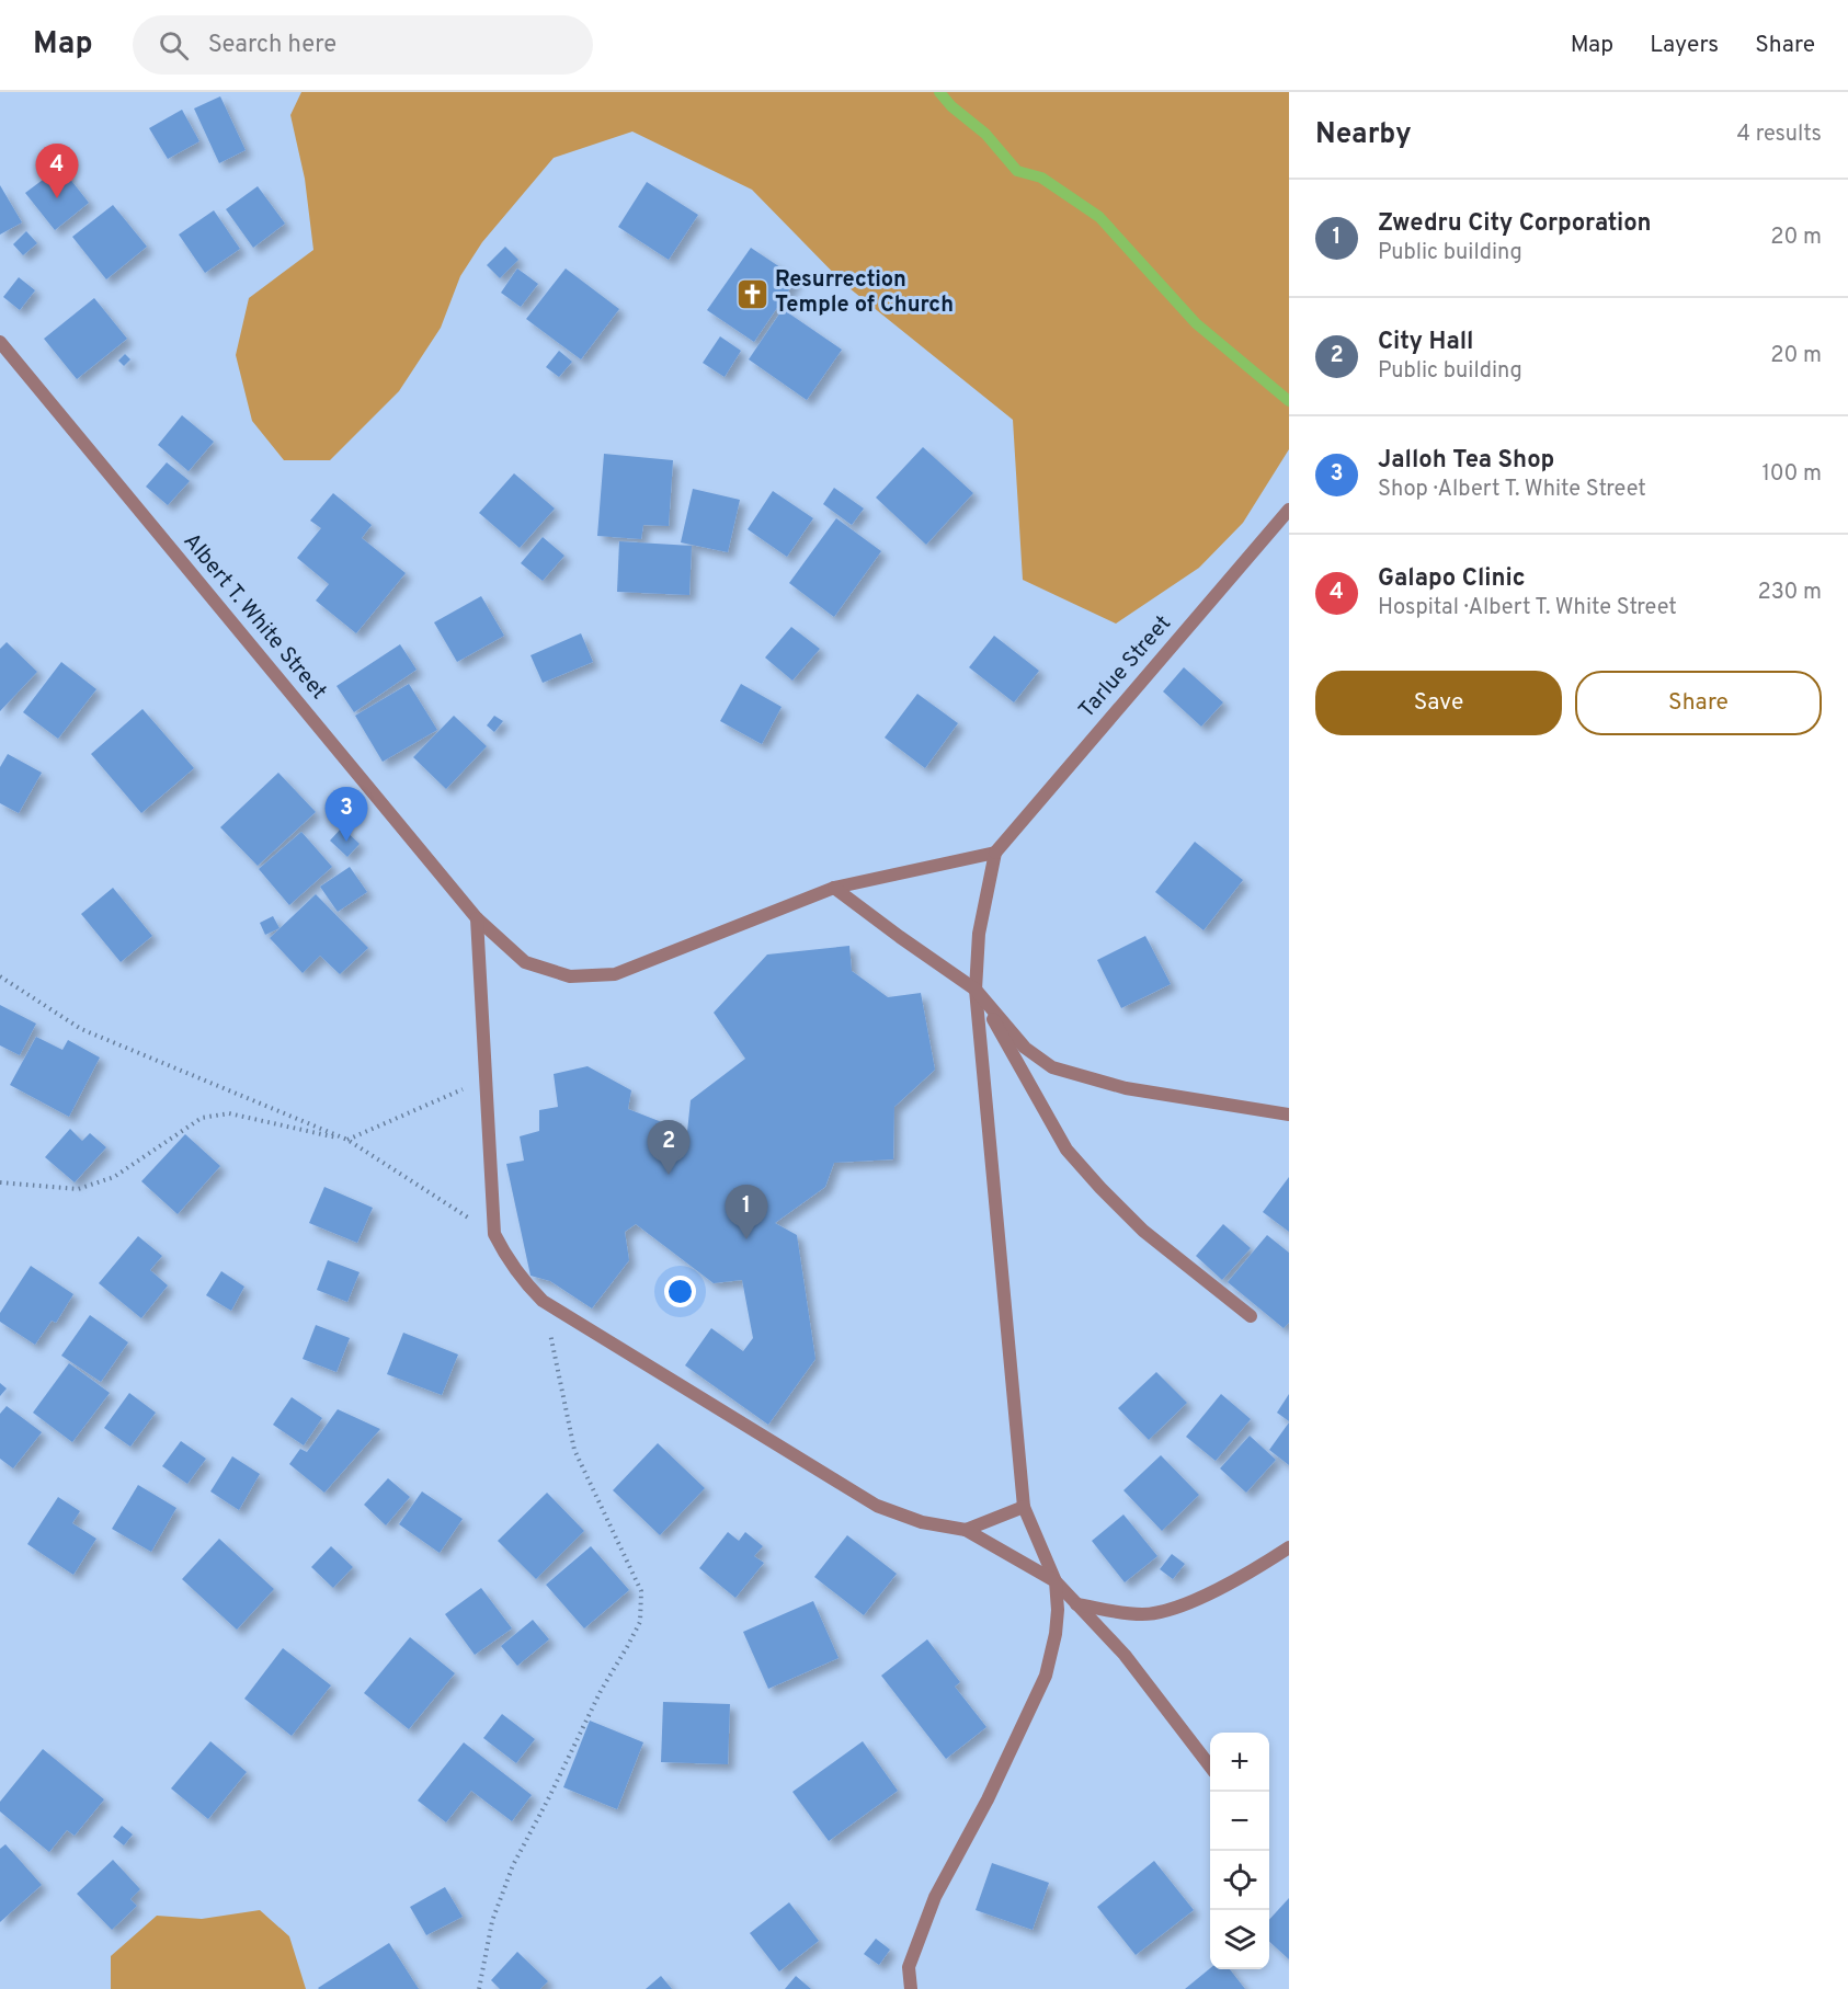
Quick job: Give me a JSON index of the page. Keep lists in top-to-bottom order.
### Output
{
  "streets": {
    "street": ["Albert T. White Street", "Tarlue Street"]
  },
  "crossings": [
    ["Albert T. White Street", "Tarlue Street"]
  ],
  "places": {
    "church": ["Resurrection Temple of Church"]
  },
  "page": {
    "header": "Map",
    "search": "Search here",
    "nav": ["Map", "Layers", "Share"],
    "heading": ["Nearby", "4 results"],
    "pins": [
      "4",
      "3",
      "2",
      "1"
    ],
    "list": [
      {
        "mark": "1",
        "name": "Zwedru City Corporation",
        "note": "Public building",
        "value": "20 m"
      },
      {
        "mark": "2",
        "name": "City Hall",
        "note": "Public building",
        "value": "20 m"
      },
      {
        "mark": "3",
        "name": "Jalloh Tea Shop",
        "note": "Shop · Albert T. White Street",
        "value": "100 m"
      },
      {
        "mark": "4",
        "name": "Galapo Clinic",
        "note": "Hospital · Albert T. White Street",
        "value": "230 m"
      }
    ],
    "buttons": ["Save", "Share"],
    "map_buttons": ["+", "−"]
  }
}
